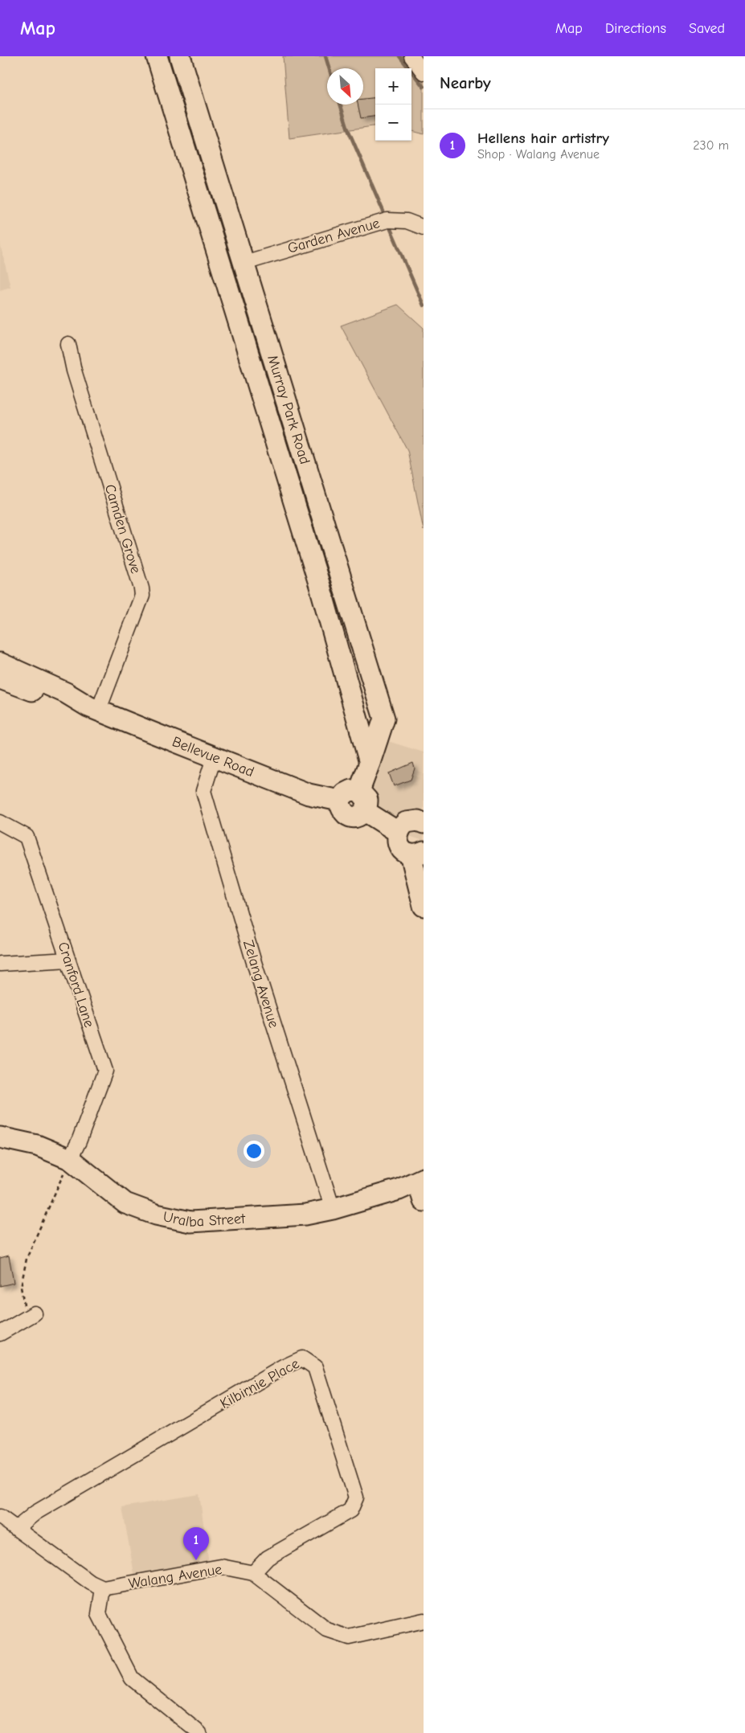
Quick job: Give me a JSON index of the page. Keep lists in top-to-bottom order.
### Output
{
  "streets": {
    "street": [
      "Garden Avenue",
      "Murray Park Road",
      "Camden Grove",
      "Bellevue Road",
      "Zelang Avenue",
      "Cranford Lane",
      "Uralba Street",
      "Kilbirnie Place",
      "Walang Avenue"
    ]
  },
  "crossings": [
    ["Garden Avenue", "Murray Park Road"],
    ["Murray Park Road", "Bellevue Road"],
    ["Camden Grove", "Bellevue Road"],
    ["Bellevue Road", "Zelang Avenue"],
    ["Zelang Avenue", "Uralba Street"],
    ["Cranford Lane", "Uralba Street"],
    ["Kilbirnie Place", "Walang Avenue"]
  ],
  "north": "bottom right",
  "page": {
    "header": "Map",
    "nav": ["Map", "Directions", "Saved"],
    "heading": "Nearby",
    "map_buttons": ["+", "−"],
    "list": [
      {
        "mark": "1",
        "name": "Hellens hair artistry",
        "note": "Shop · Walang Avenue",
        "value": "230 m"
      }
    ],
    "pins": "1"
  }
}
